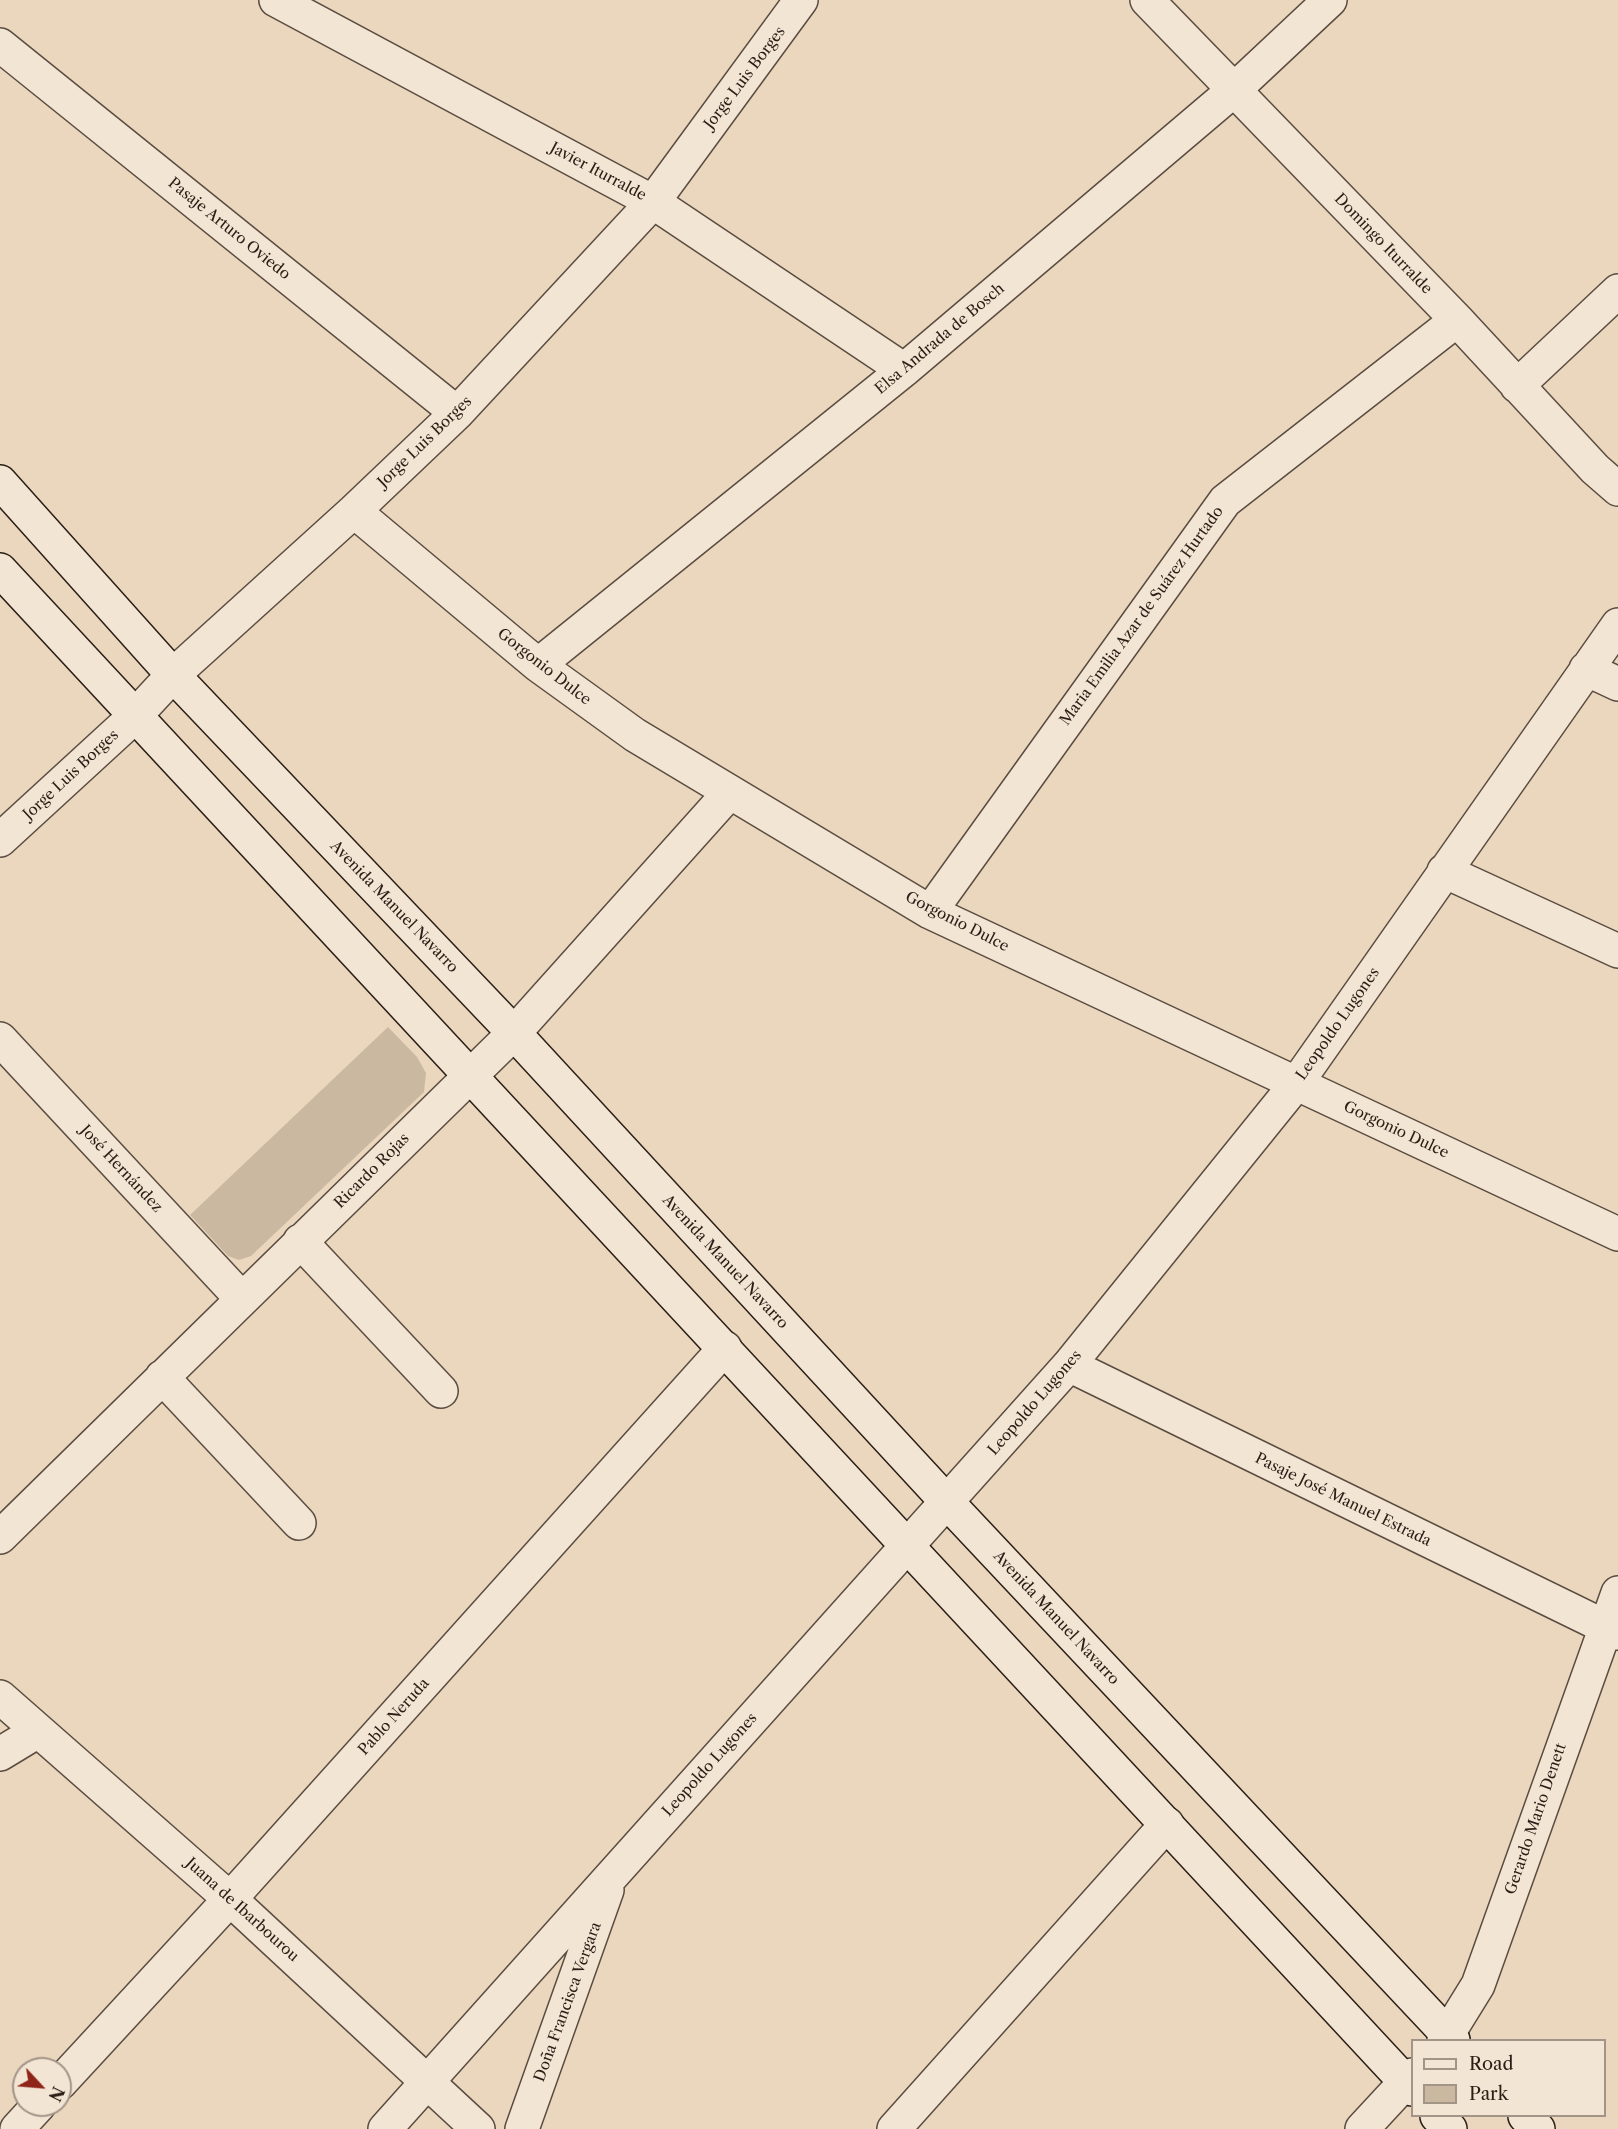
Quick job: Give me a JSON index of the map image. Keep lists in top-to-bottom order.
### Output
{
  "streets": {
    "street": [
      "Jorge Luis Borges",
      "Javier Iturralde",
      "Pasaje Arturo Oviedo",
      "Domingo Iturralde",
      "Elsa Andrada de Bosch",
      "Maria Emilia Azar de Suárez Hurtado",
      "Gorgonio Dulce",
      "Avenida Manuel Navarro",
      "Leopoldo Lugones",
      "José Hernández",
      "Ricardo Rojas",
      "Pasaje José Manuel Estrada",
      "Pablo Neruda",
      "Gerardo Mario Denett",
      "Juana de Ibarbourou",
      "Doña Francisca Vergara"
    ]
  },
  "crossings": [
    ["Jorge Luis Borges", "Javier Iturralde"],
    ["Jorge Luis Borges", "Pasaje Arturo Oviedo"],
    ["Jorge Luis Borges", "Gorgonio Dulce"],
    ["Jorge Luis Borges", "Avenida Manuel Navarro"],
    ["Javier Iturralde", "Elsa Andrada de Bosch"],
    ["Domingo Iturralde", "Elsa Andrada de Bosch"],
    ["Domingo Iturralde", "Maria Emilia Azar de Suárez Hurtado"],
    ["Elsa Andrada de Bosch", "Gorgonio Dulce"],
    ["Maria Emilia Azar de Suárez Hurtado", "Gorgonio Dulce"],
    ["Gorgonio Dulce", "Leopoldo Lugones"],
    ["Gorgonio Dulce", "Ricardo Rojas"],
    ["Avenida Manuel Navarro", "Leopoldo Lugones"],
    ["Avenida Manuel Navarro", "Ricardo Rojas"],
    ["Avenida Manuel Navarro", "Gerardo Mario Denett"],
    ["Leopoldo Lugones", "Pasaje José Manuel Estrada"],
    ["Leopoldo Lugones", "Juana de Ibarbourou"],
    ["Leopoldo Lugones", "Doña Francisca Vergara"],
    ["José Hernández", "Ricardo Rojas"],
    ["Pasaje José Manuel Estrada", "Gerardo Mario Denett"],
    ["Pablo Neruda", "Juana de Ibarbourou"]
  ],
  "legend": ["Road", "Park"],
  "north": "bottom right"
}
